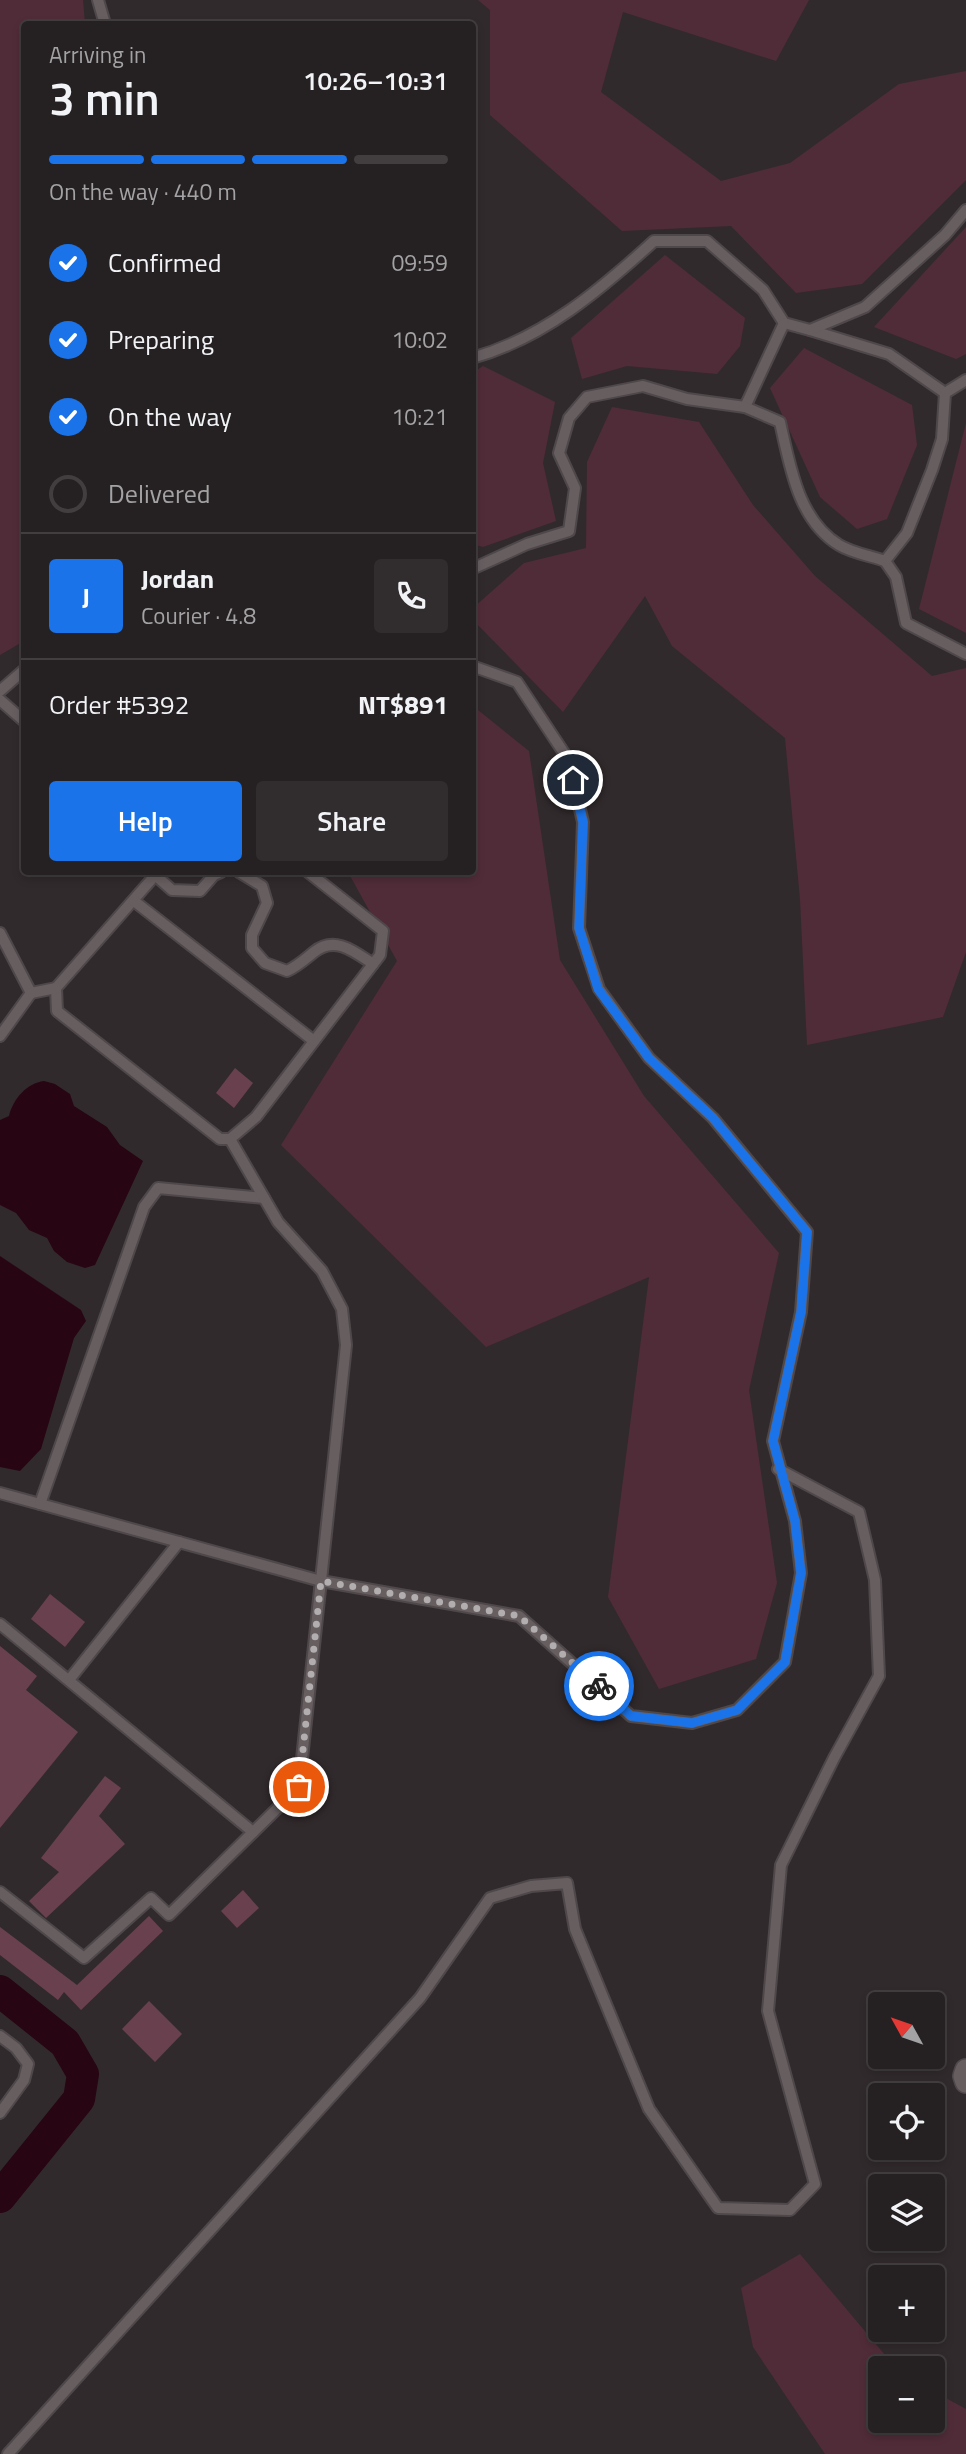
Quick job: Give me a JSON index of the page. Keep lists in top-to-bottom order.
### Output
{
  "north": "top left",
  "page": {
    "heading": ["3 min", "Arriving in", "10:26–10:31"],
    "panel": [
      "Jordan",
      "Courier · 4.8",
      "Order #5392",
      "NT$891"
    ],
    "bar": "On the way · 440 m",
    "list": [
      ["Confirmed", "09:59"],
      ["Preparing", "10:02"],
      ["On the way", "10:21"],
      "Delivered"
    ],
    "round": "J",
    "buttons": ["Help", "Share"],
    "map_buttons": ["+", "−"]
  }
}
